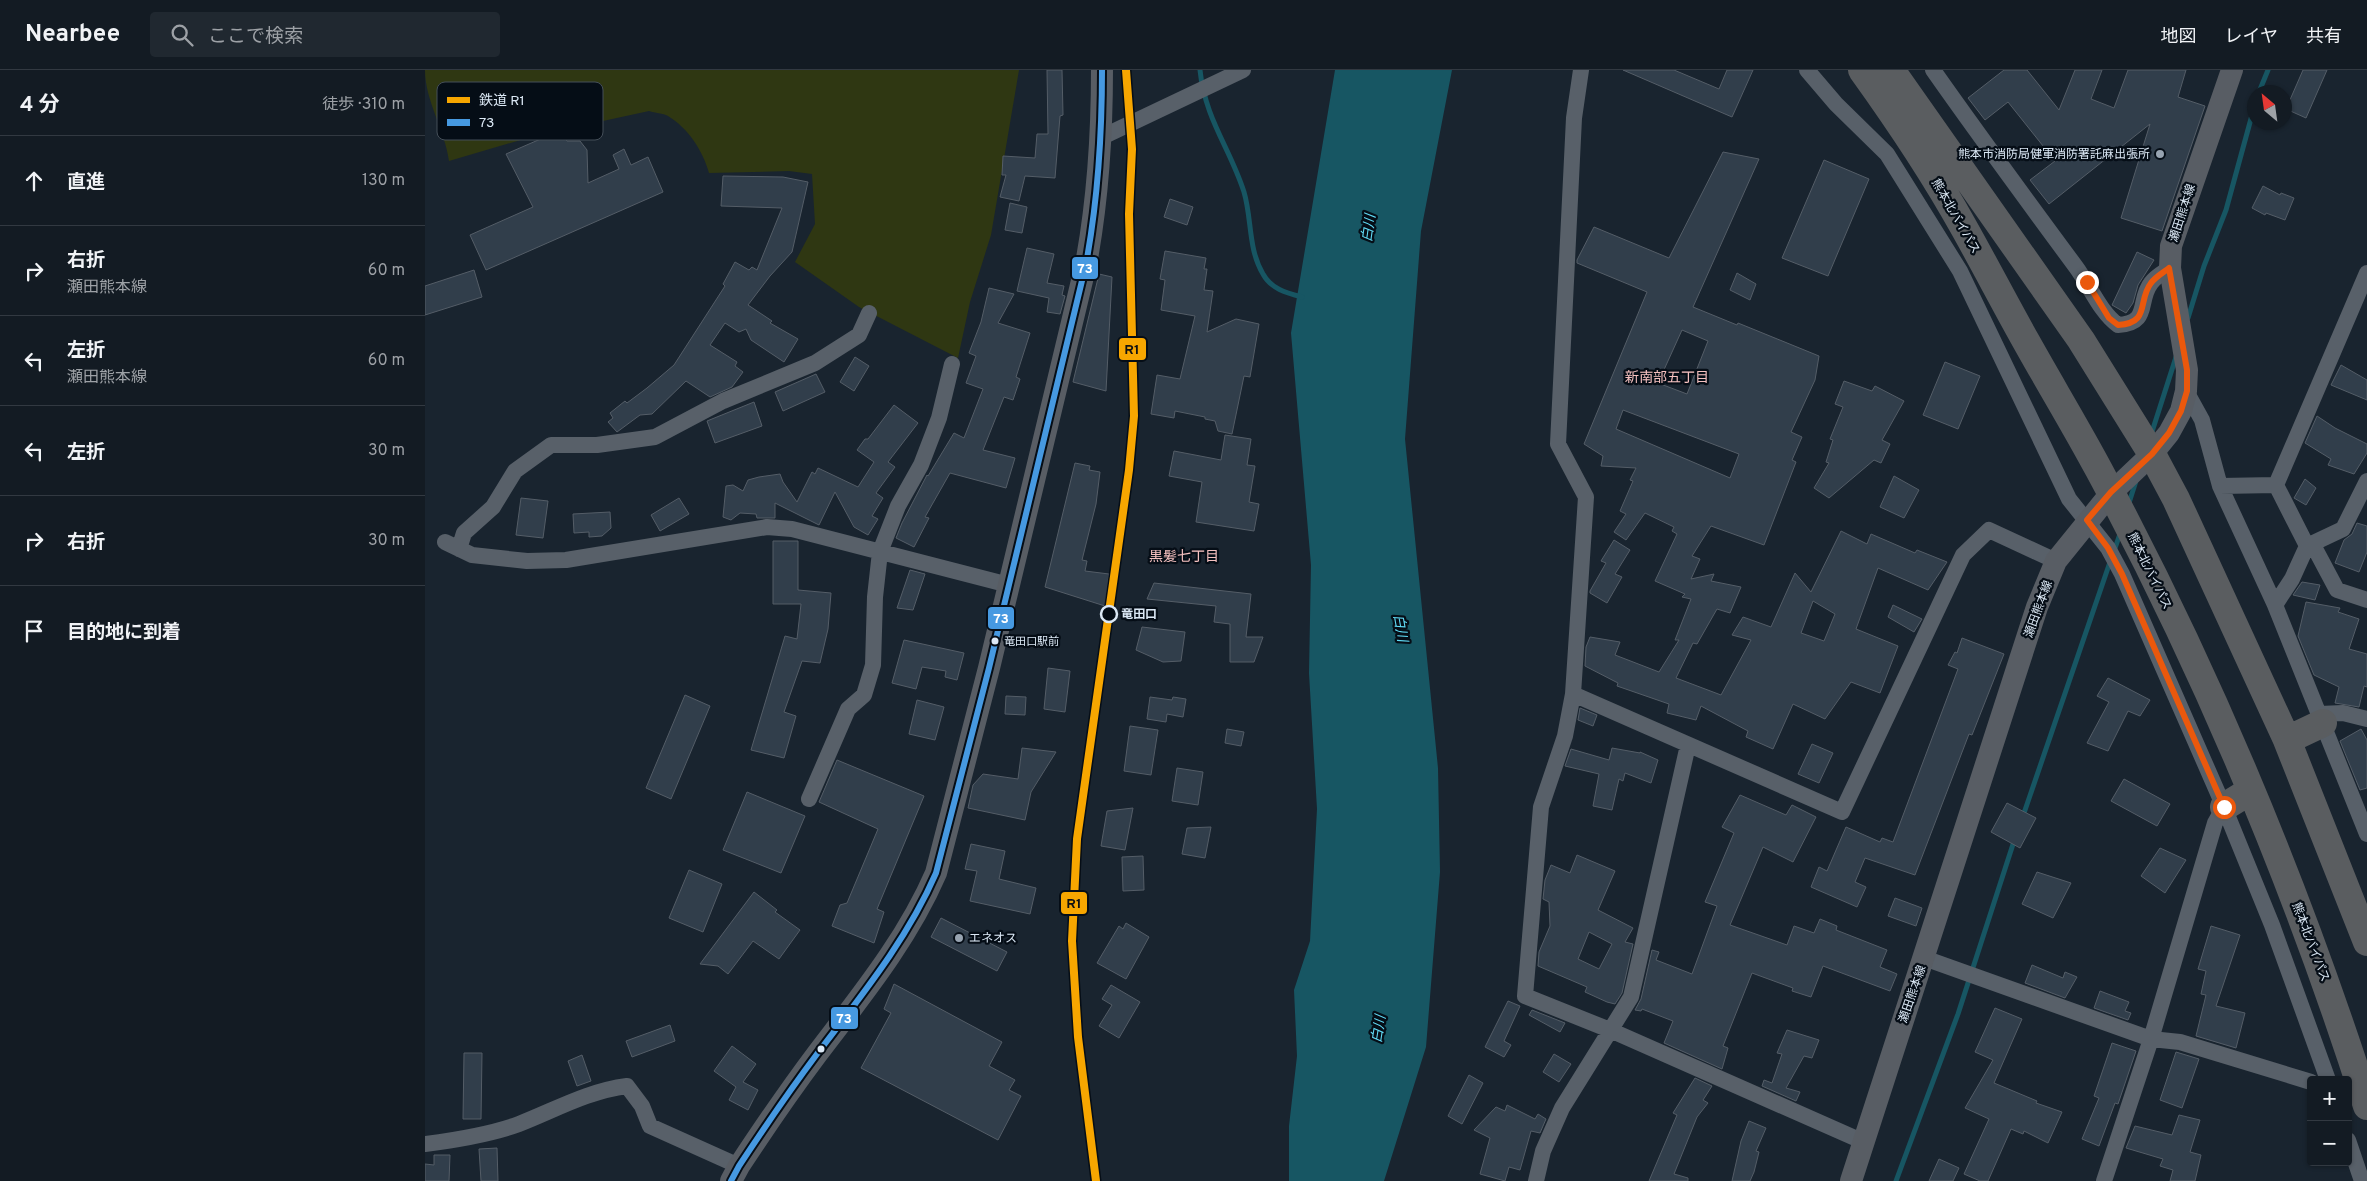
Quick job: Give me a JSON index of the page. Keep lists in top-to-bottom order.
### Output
{
  "streets": {
    "highway": ["熊本北バイパス"],
    "main road": ["瀬田熊本線"]
  },
  "crossings": [
    ["瀬田熊本線", "熊本北バイパス"]
  ],
  "districts": ["新南部五丁目", "黒髪七丁目"],
  "water": ["白川"],
  "places": [
    "熊本市消防局健軍消防署託麻出張所",
    "竜田口",
    "竜田口駅前",
    "エネオス"
  ],
  "lines": ["rail line R1", "transit line 73"],
  "legend": ["鉄道 R1", "73"],
  "north": "top left",
  "page": {
    "header": "Nearbee",
    "search": "ここで検索",
    "nav": ["地図", "レイヤ", "共有"],
    "heading": ["4 分", "徒歩 · 310 m"],
    "list": [
      ["直進", "130 m"],
      ["右折", "瀬田熊本線", "60 m"],
      ["左折", "瀬田熊本線", "60 m"],
      ["左折", "30 m"],
      ["右折", "30 m"],
      "目的地に到着"
    ],
    "map_buttons": ["+", "−"]
  }
}
